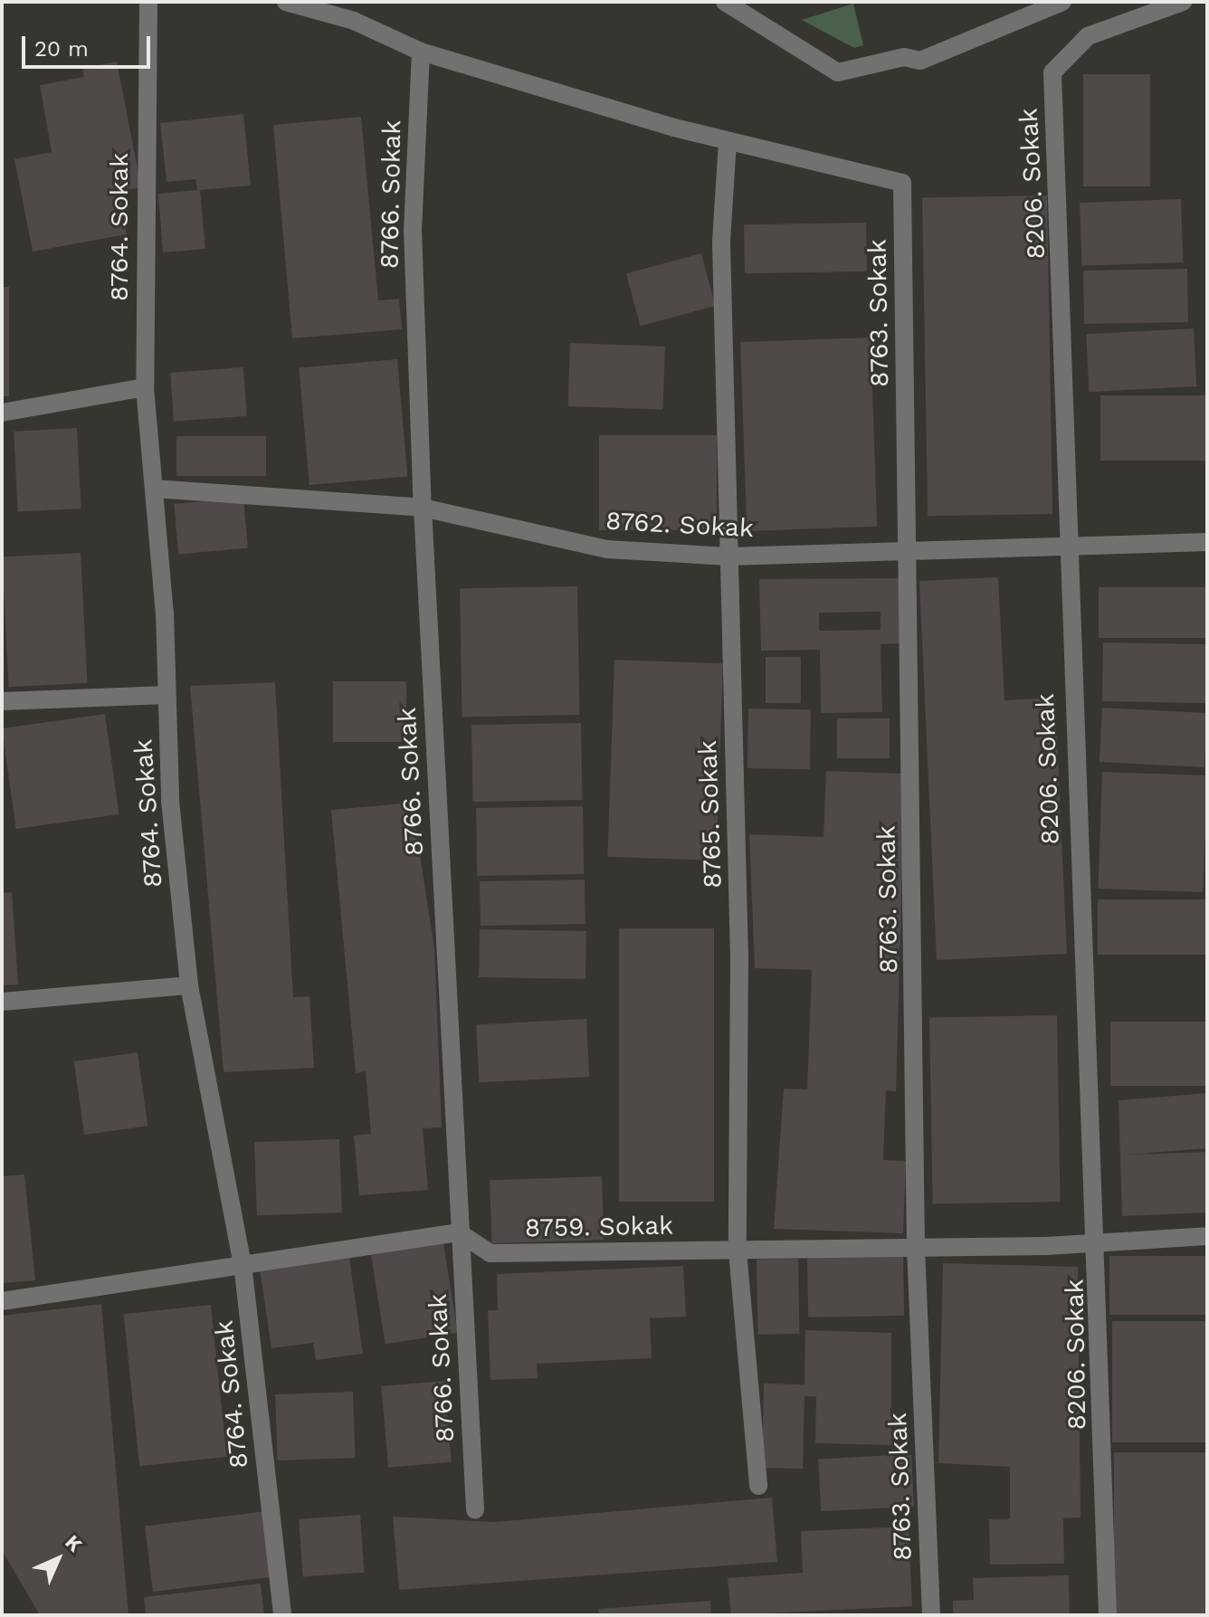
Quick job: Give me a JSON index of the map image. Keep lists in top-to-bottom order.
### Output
{
  "streets": {
    "street": [
      "8206. Sokak",
      "8766. Sokak",
      "8764. Sokak",
      "8763. Sokak",
      "8762. Sokak",
      "8765. Sokak",
      "8759. Sokak"
    ]
  },
  "crossings": [
    ["8206. Sokak", "8762. Sokak"],
    ["8206. Sokak", "8759. Sokak"],
    ["8766. Sokak", "8762. Sokak"],
    ["8766. Sokak", "8759. Sokak"],
    ["8764. Sokak", "8762. Sokak"],
    ["8763. Sokak", "8762. Sokak"],
    ["8763. Sokak", "8765. Sokak"],
    ["8763. Sokak", "8759. Sokak"],
    ["8762. Sokak", "8765. Sokak"],
    ["8765. Sokak", "8759. Sokak"]
  ],
  "scale_bar": "20 m",
  "north": "top right"
}
